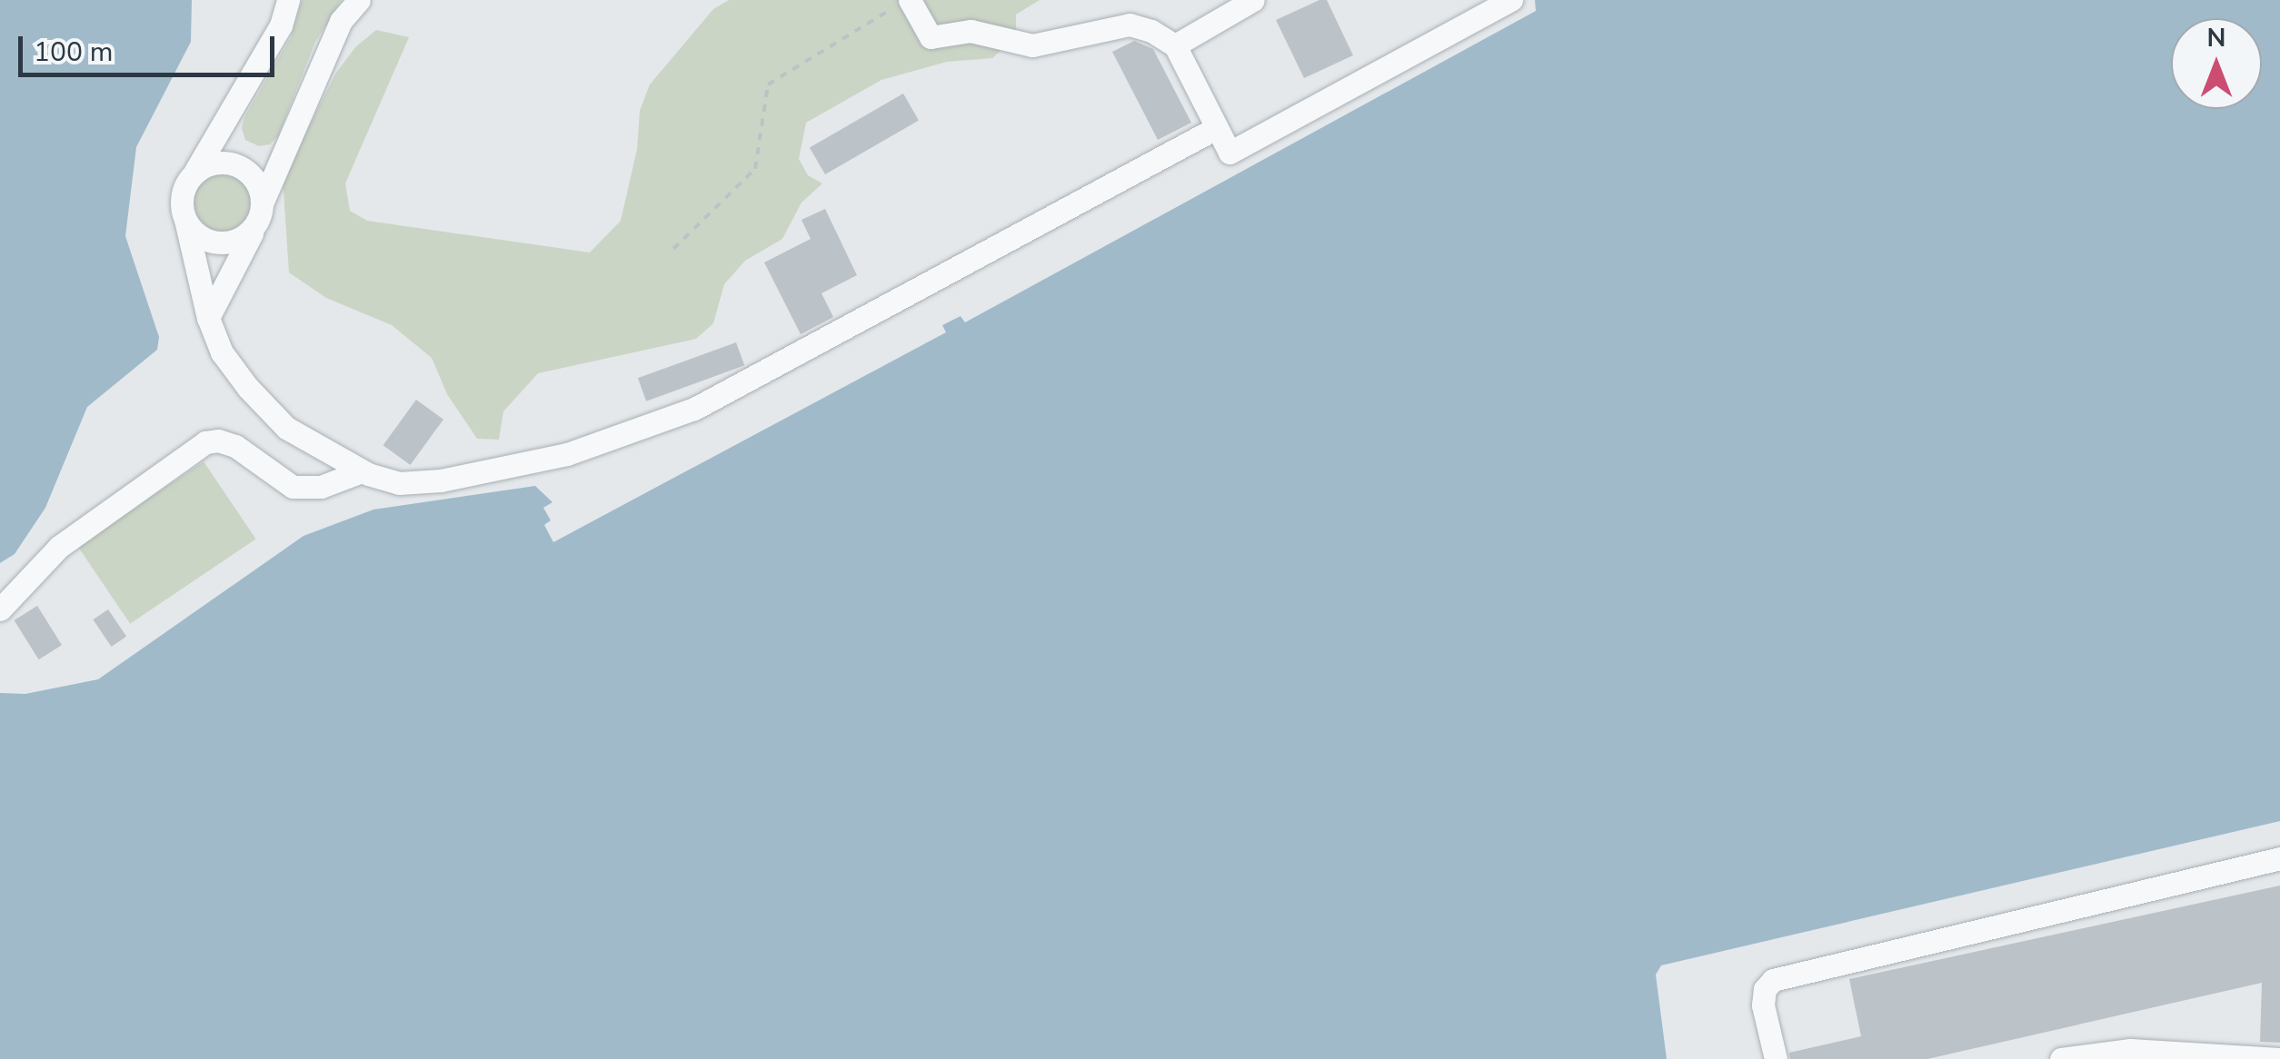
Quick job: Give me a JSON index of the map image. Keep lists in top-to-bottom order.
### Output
{
  "scale_bar": "100 m",
  "north": "top"
}
